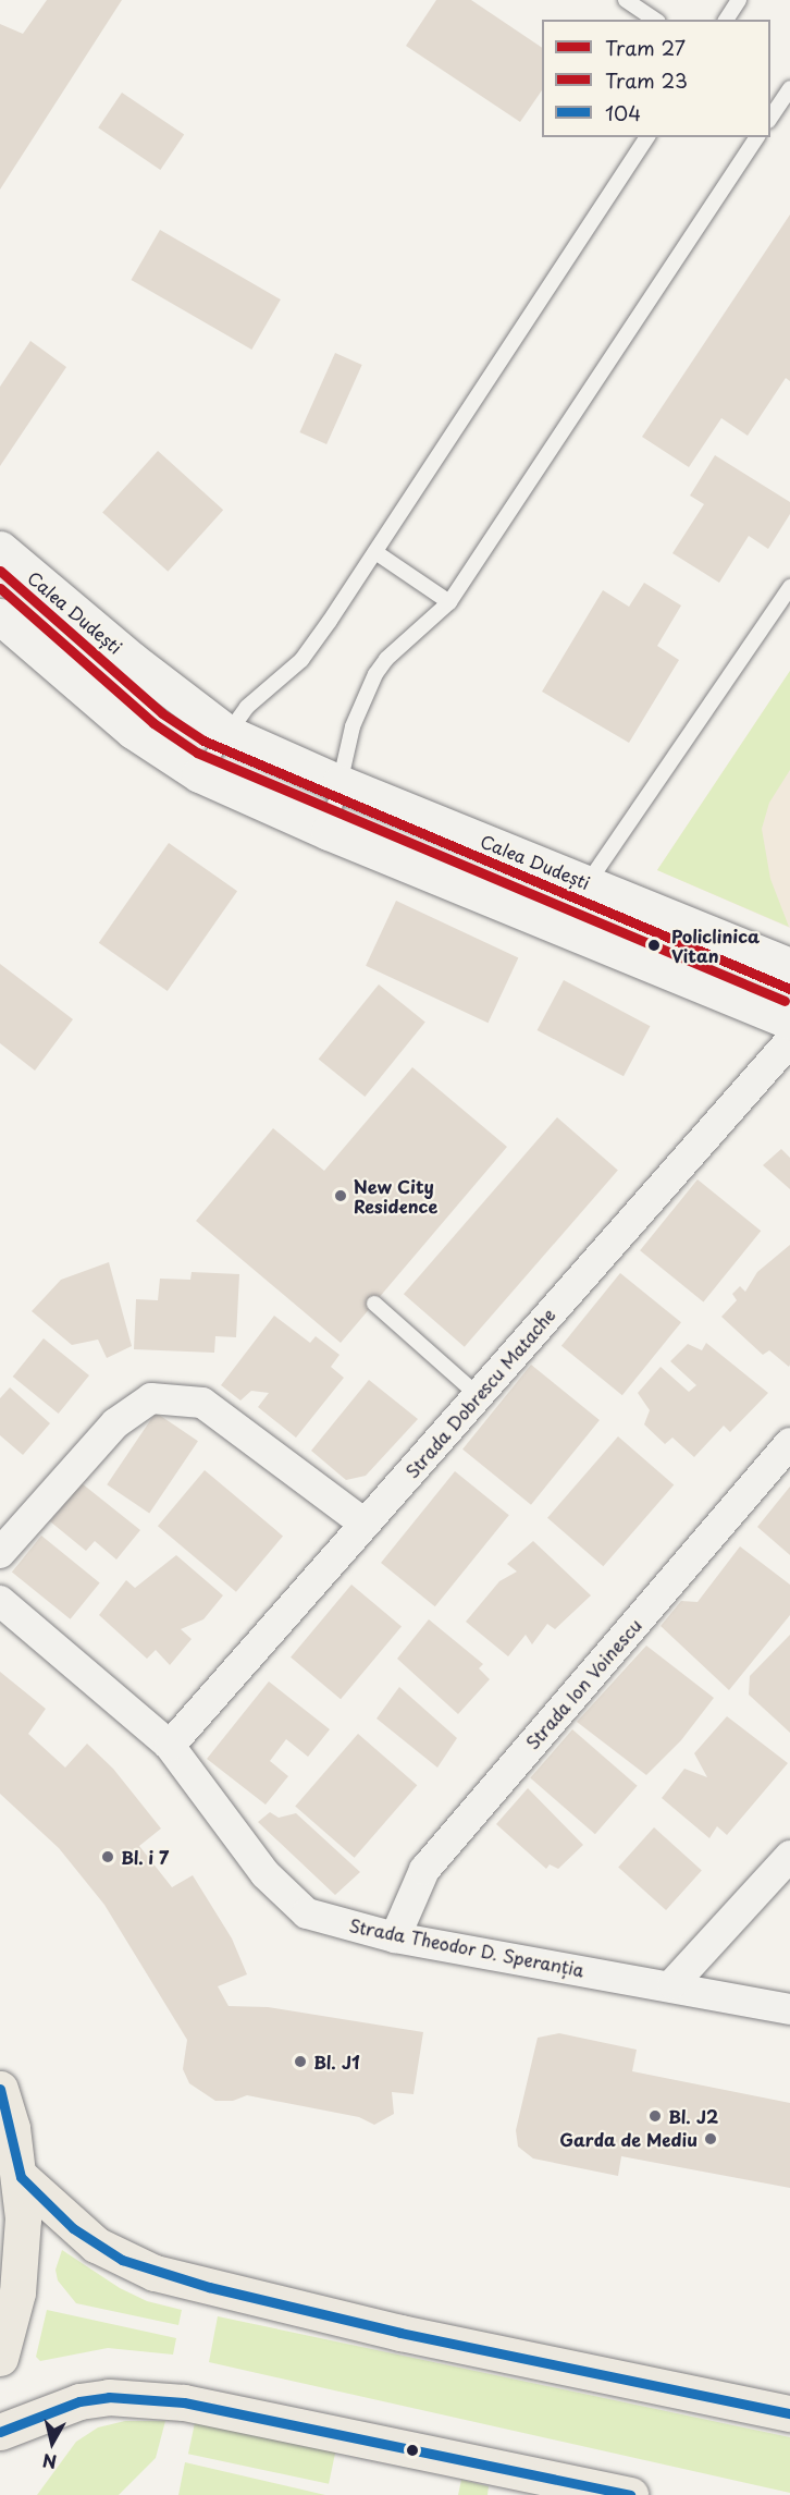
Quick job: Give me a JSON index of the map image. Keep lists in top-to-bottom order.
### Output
{
  "streets": {
    "main road": ["Calea Dudești"],
    "street": ["Strada Dobrescu Matache", "Strada Ion Voinescu", "Strada Theodor D. Speranția"]
  },
  "crossings": [
    ["Strada Dobrescu Matache", "Strada Theodor D. Speranția"],
    ["Strada Ion Voinescu", "Strada Theodor D. Speranția"]
  ],
  "places": [
    "Policlinica Vitan",
    "New City Residence",
    "Bl. i 7",
    "Bl. J1",
    "Bl. J2",
    "Garda de Mediu"
  ],
  "lines": ["tram line 27", "tram line 23", "transit line 104"],
  "legend": ["Tram 27", "Tram 23", "104"],
  "north": "bottom"
}
